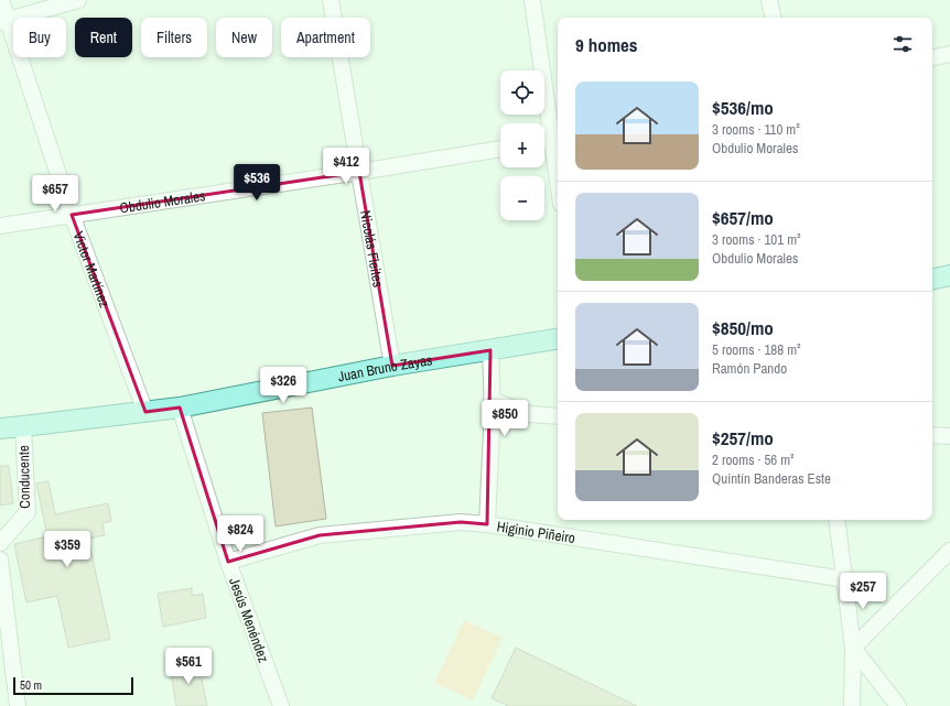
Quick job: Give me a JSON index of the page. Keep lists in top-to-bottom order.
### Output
{
  "streets": {
    "main road": ["Juan Bruno Zayas"],
    "street": [
      "Obdulio Morales",
      "Nicolás Fleites",
      "Victor Martínez",
      "Conducente",
      "Higinio Piñeiro",
      "Jesús Menéndez"
    ]
  },
  "crossings": [
    ["Obdulio Morales", "Nicolás Fleites"],
    ["Obdulio Morales", "Victor Martínez"],
    ["Nicolás Fleites", "Juan Bruno Zayas"],
    ["Victor Martínez", "Juan Bruno Zayas"],
    ["Juan Bruno Zayas", "Conducente"],
    ["Juan Bruno Zayas", "Jesús Menéndez"],
    ["Higinio Piñeiro", "Jesús Menéndez"]
  ],
  "scale_bar": "50 m",
  "page": {
    "chip": [
      "Buy",
      "Rent",
      "Filters",
      "New",
      "Apartment"
    ],
    "heading": "9 homes",
    "map_buttons": ["+", "−"],
    "list": [
      {
        "name": "$536/mo",
        "note": "3 rooms · 110 m² · Obdulio Morales"
      },
      {
        "name": "$657/mo",
        "note": "3 rooms · 101 m² · Obdulio Morales"
      },
      {
        "name": "$850/mo",
        "note": "5 rooms · 188 m² · Ramón Pando"
      },
      {
        "name": "$257/mo",
        "note": "2 rooms · 56 m² · Quintín Banderas Este"
      }
    ],
    "price": [
      "$412",
      "$536",
      "$657",
      "$326",
      "$850",
      "$824",
      "$359",
      "$257",
      "$561"
    ],
    "scale": "50 m"
  }
}
